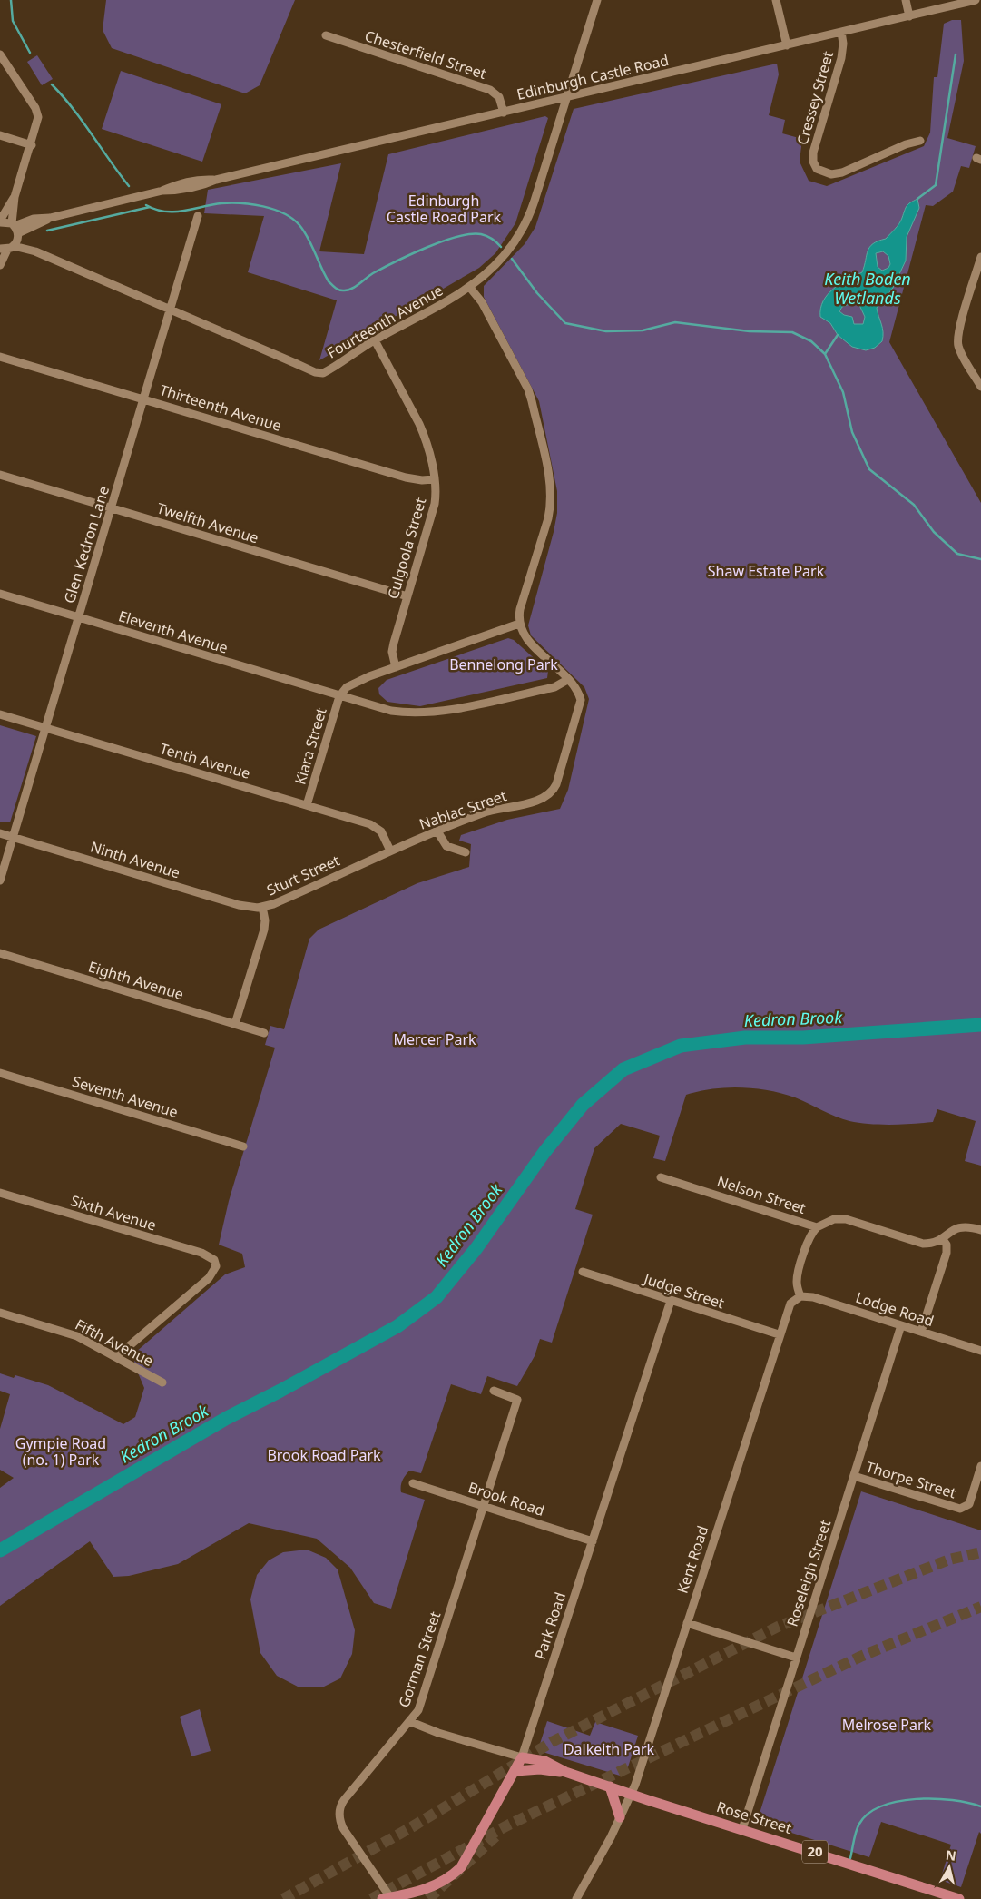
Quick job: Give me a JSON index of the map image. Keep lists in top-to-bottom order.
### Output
{
  "streets": {
    "main road": ["Park Road", "Rose Street", "20"],
    "street": [
      "Chesterfield Street",
      "Edinburgh Castle Road",
      "Cressey Street",
      "Fourteenth Avenue",
      "Thirteenth Avenue",
      "Twelfth Avenue",
      "Glen Kedron Lane",
      "Culgoola Street",
      "Eleventh Avenue",
      "Kiara Street",
      "Tenth Avenue",
      "Nabiac Street",
      "Ninth Avenue",
      "Sturt Street",
      "Eighth Avenue",
      "Seventh Avenue",
      "Nelson Street",
      "Sixth Avenue",
      "Judge Street",
      "Lodge Road",
      "Fifth Avenue",
      "Thorpe Street",
      "Brook Road",
      "Kent Road",
      "Roseleigh Street",
      "Gorman Street"
    ]
  },
  "crossings": [
    ["Chesterfield Street", "Edinburgh Castle Road"],
    ["Edinburgh Castle Road", "Cressey Street"],
    ["Edinburgh Castle Road", "Fourteenth Avenue"],
    ["Fourteenth Avenue", "Glen Kedron Lane"],
    ["Fourteenth Avenue", "Culgoola Street"],
    ["Thirteenth Avenue", "Glen Kedron Lane"],
    ["Thirteenth Avenue", "Culgoola Street"],
    ["Twelfth Avenue", "Glen Kedron Lane"],
    ["Twelfth Avenue", "Culgoola Street"],
    ["Glen Kedron Lane", "Eleventh Avenue"],
    ["Glen Kedron Lane", "Tenth Avenue"],
    ["Glen Kedron Lane", "Ninth Avenue"],
    ["Eleventh Avenue", "Kiara Street"],
    ["Eleventh Avenue", "Nabiac Street"],
    ["Kiara Street", "Tenth Avenue"],
    ["Tenth Avenue", "Nabiac Street"],
    ["Tenth Avenue", "Sturt Street"],
    ["Nabiac Street", "Sturt Street"],
    ["Ninth Avenue", "Sturt Street"],
    ["Sturt Street", "Eighth Avenue"],
    ["Sixth Avenue", "Fifth Avenue"],
    ["Judge Street", "Kent Road"],
    ["Judge Street", "Park Road"],
    ["Lodge Road", "Kent Road"],
    ["Lodge Road", "Roseleigh Street"],
    ["Thorpe Street", "Roseleigh Street"],
    ["Brook Road", "Park Road"],
    ["Brook Road", "Gorman Street"],
    ["Kent Road", "Rose Street"],
    ["Roseleigh Street", "Rose Street"],
    ["Park Road", "Gorman Street"],
    ["Park Road", "Rose Street"],
    ["Gorman Street", "Rose Street"]
  ],
  "water": ["Keith Boden Wetlands", "Kedron Brook"],
  "parks": [
    "Edinburgh Castle Road Park",
    "Shaw Estate Park",
    "Bennelong Park",
    "Mercer Park",
    "Gympie Road (no. 1) Park",
    "Brook Road Park",
    "Melrose Park",
    "Dalkeith Park"
  ],
  "north": "top"
}
